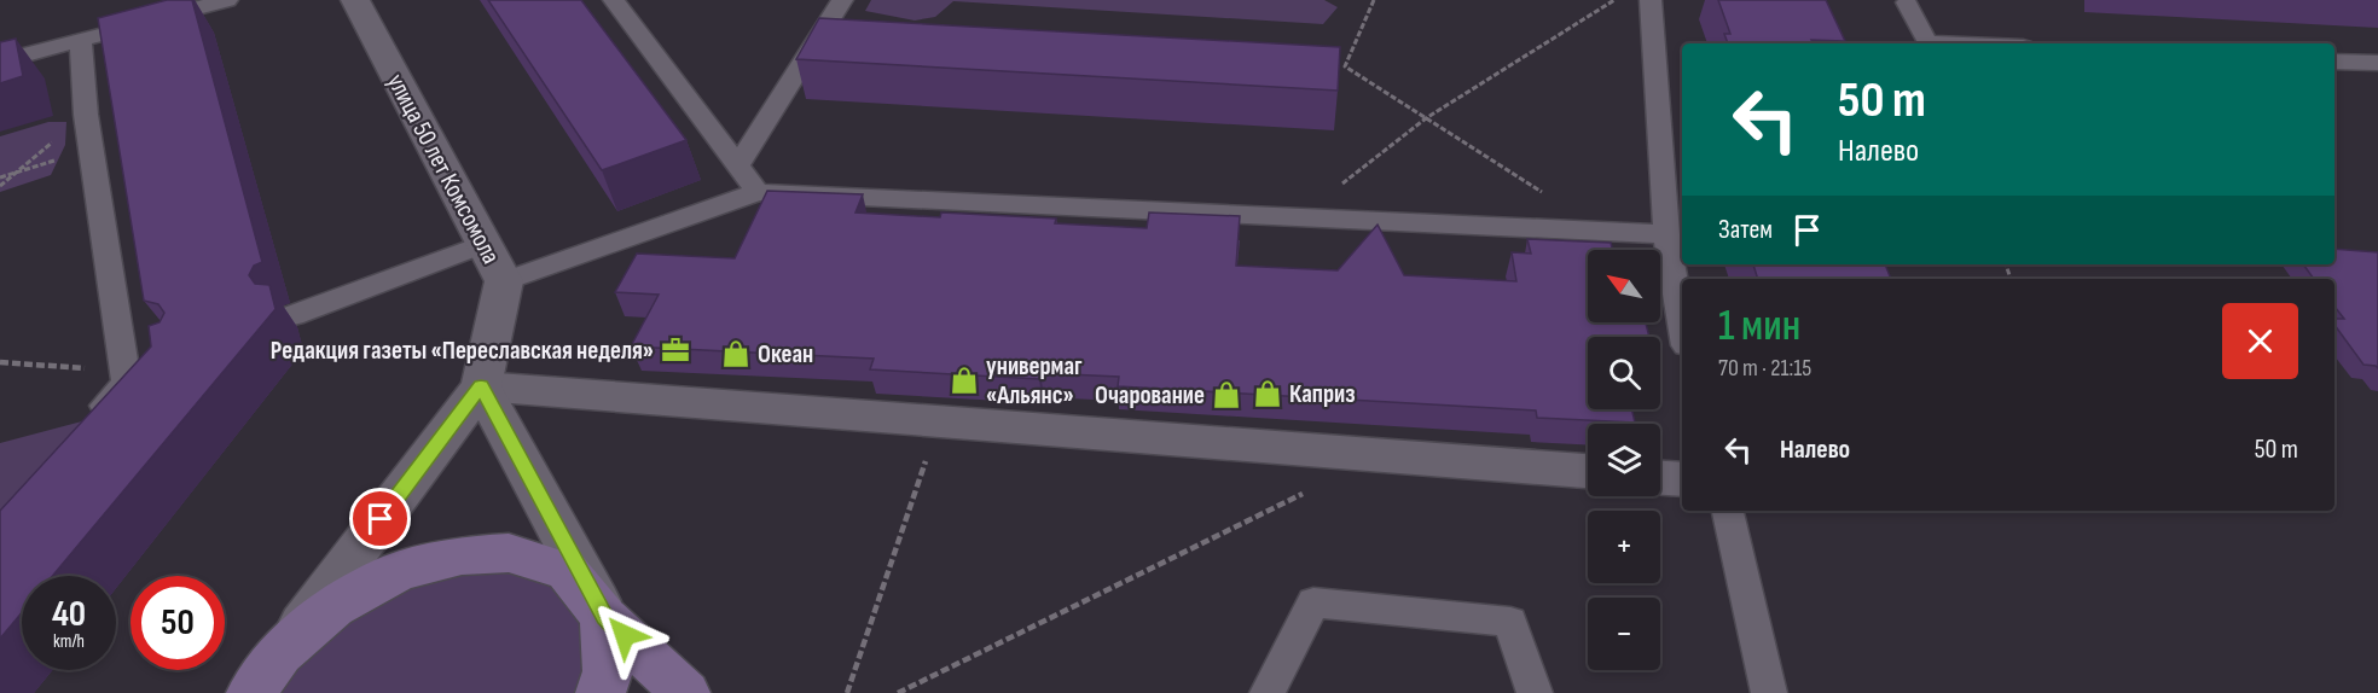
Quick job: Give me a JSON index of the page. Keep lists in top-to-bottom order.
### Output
{
  "streets": {
    "street": ["улица 50 лет Комсомола"]
  },
  "places": {
    "office": ["Редакция газеты «Переславская неделя»"],
    "shop": [
      "Океан",
      "универмаг «Альянс»",
      "Каприз",
      "Очарование"
    ]
  },
  "north": "top left",
  "page": {
    "turn": ["50 m", "Налево"],
    "then": "Затем",
    "map_buttons": ["+", "−"],
    "heading": ["1 мин", "70 m · 21:15"],
    "list": [
      {
        "name": "Налево",
        "value": "50 m"
      }
    ],
    "speed": "40 km/h",
    "limit": "50"
  }
}
